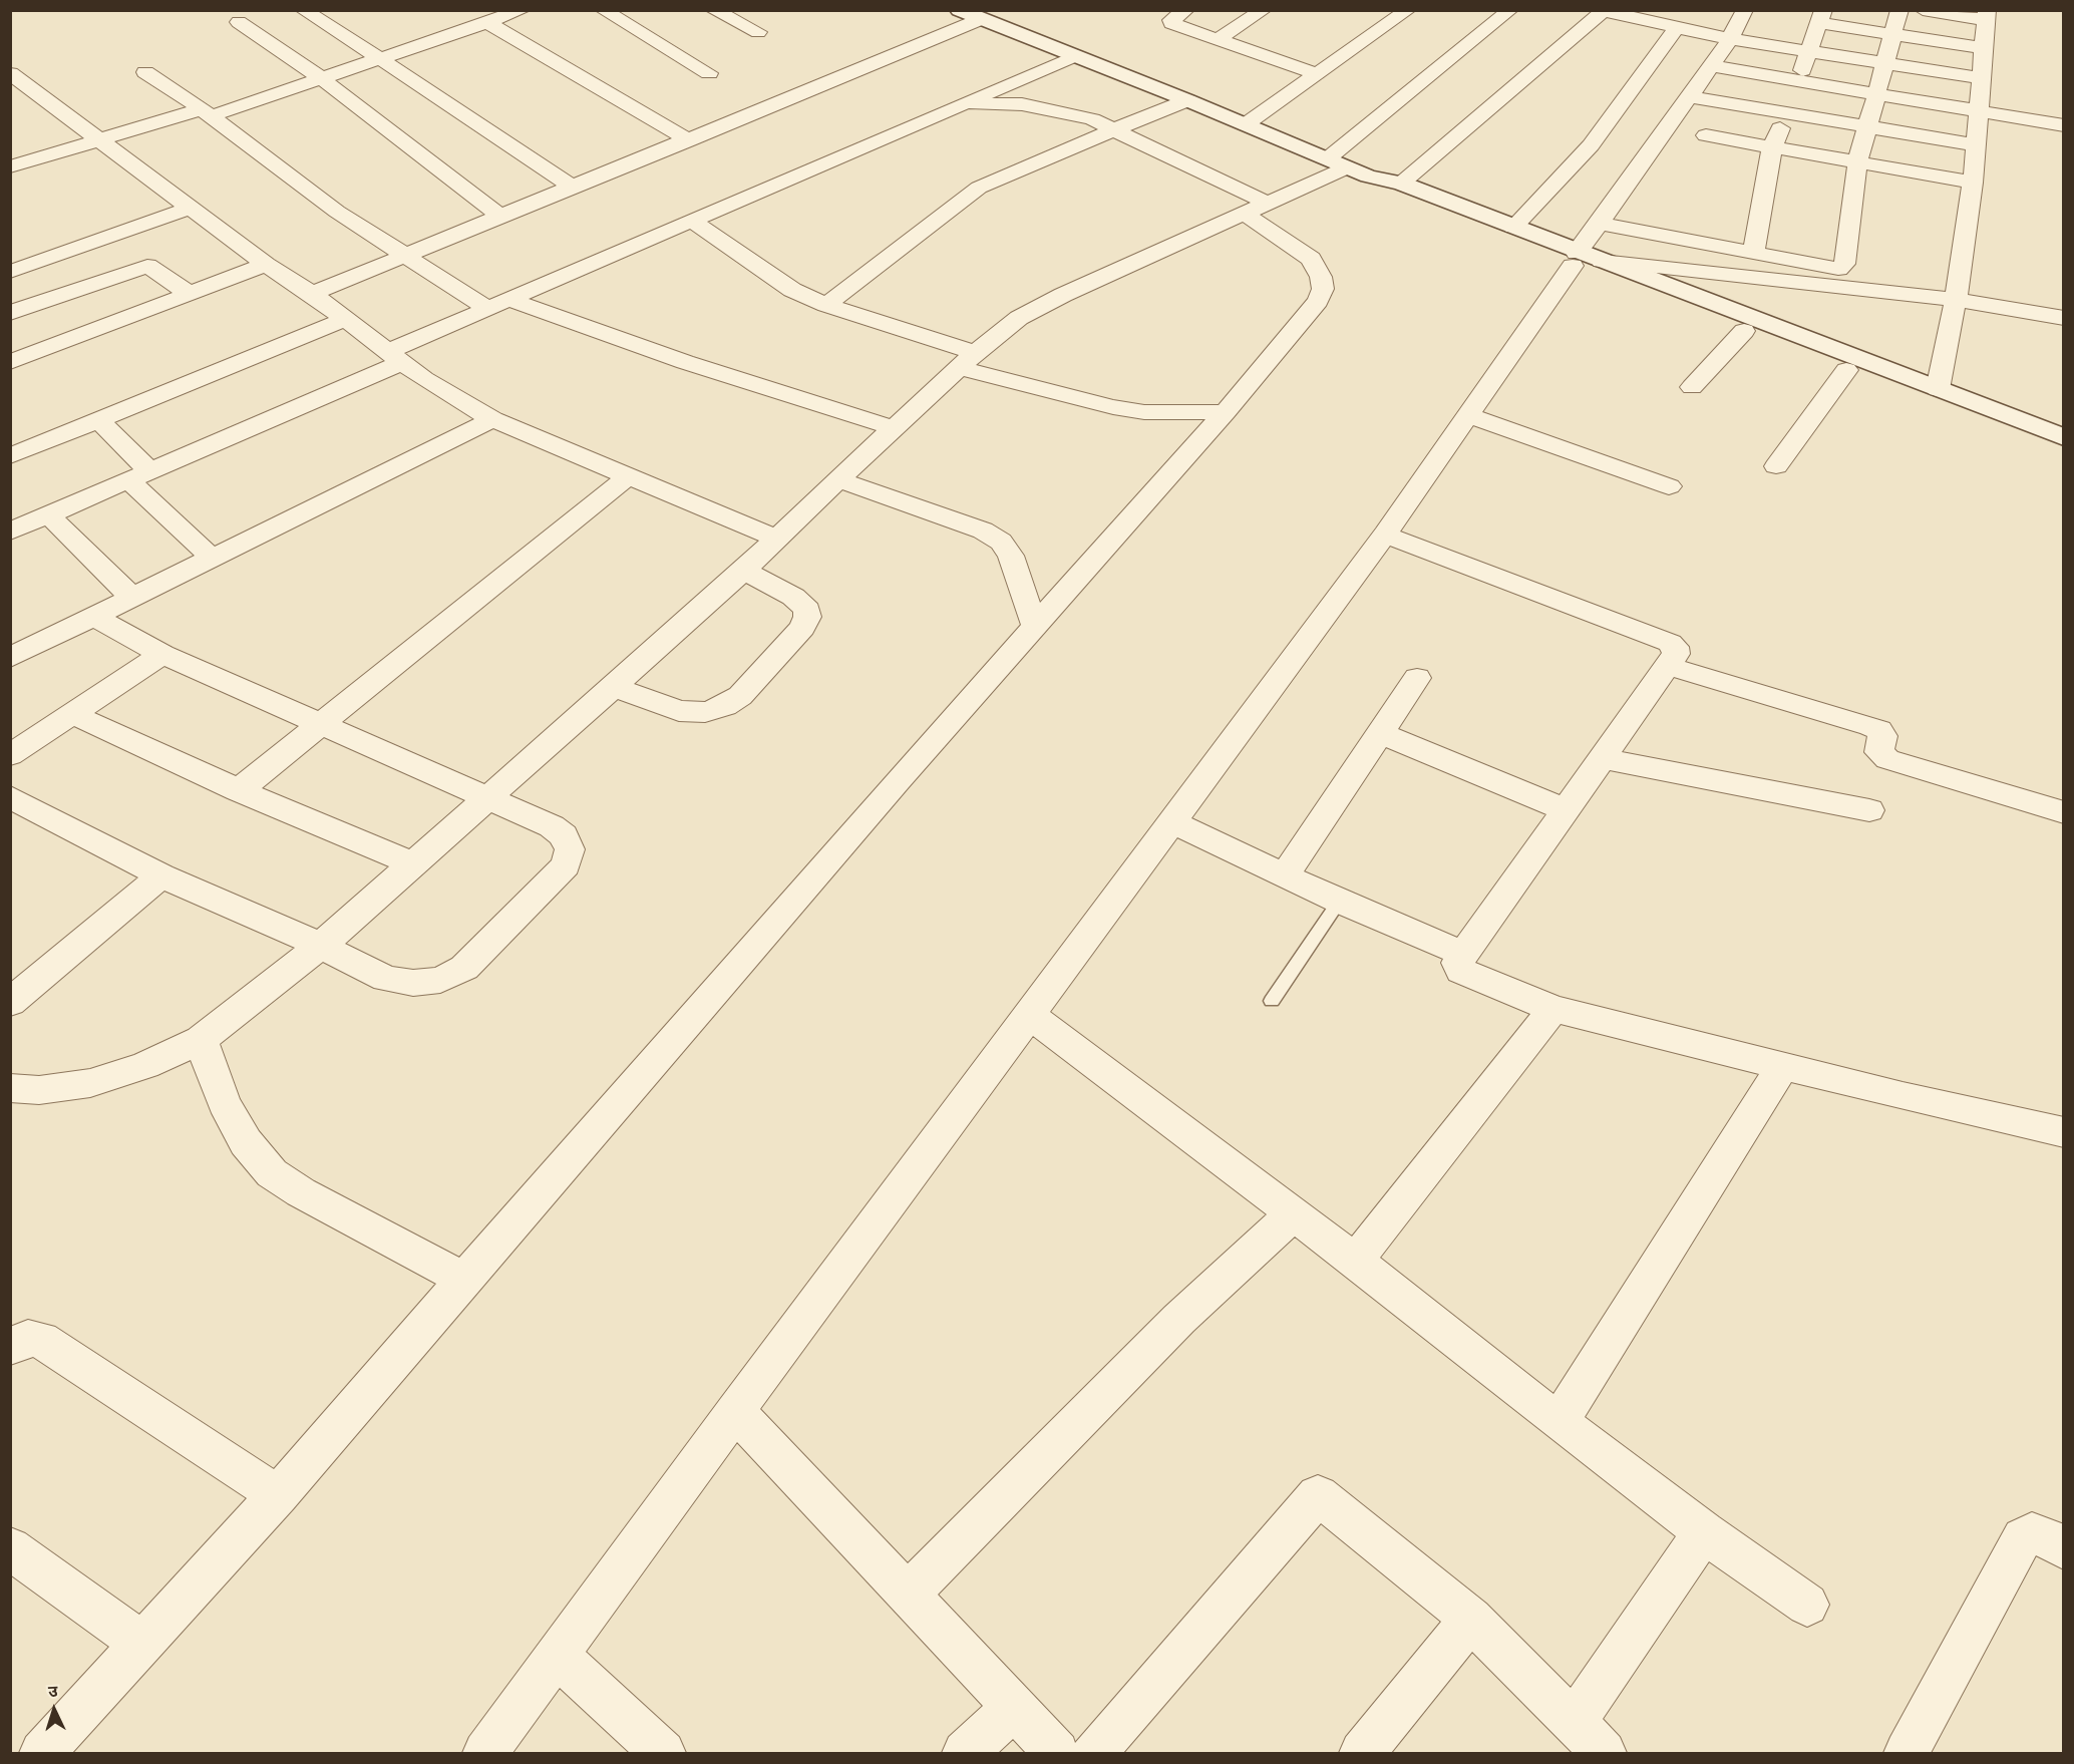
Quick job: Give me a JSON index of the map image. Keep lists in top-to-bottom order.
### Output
{
  "north": "top"
}
